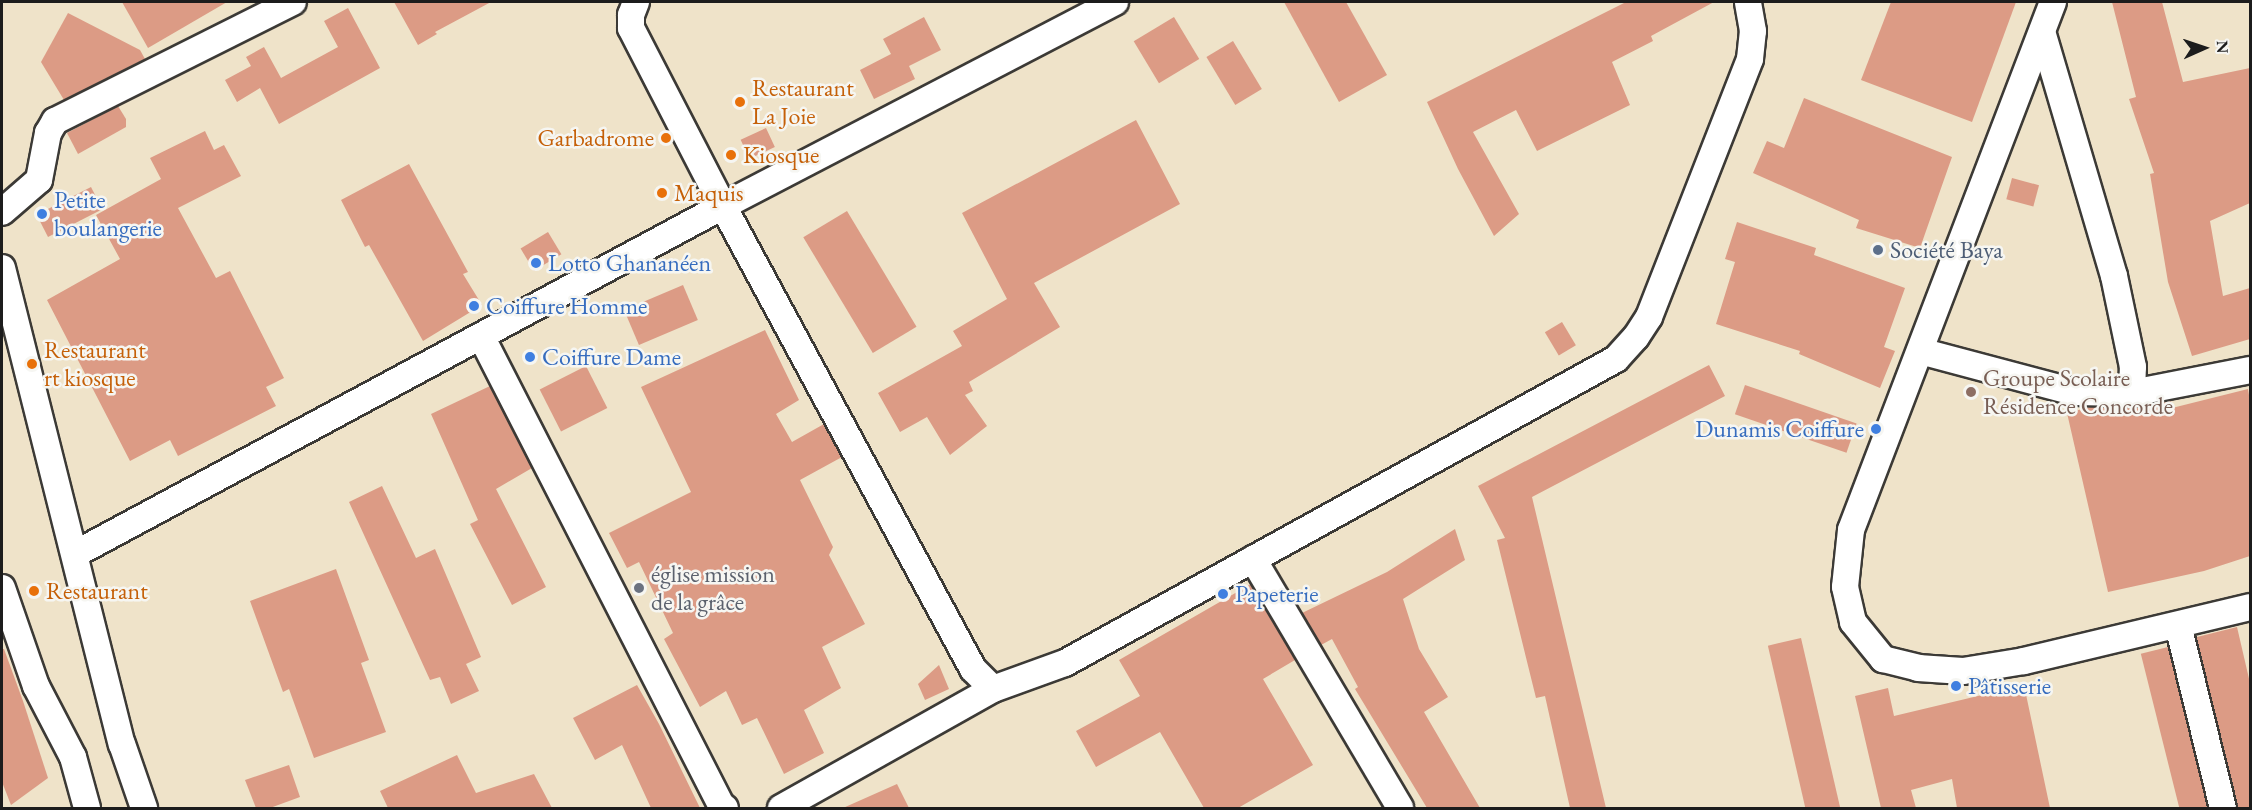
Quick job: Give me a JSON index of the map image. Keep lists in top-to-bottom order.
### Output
{
  "places": [
    "Restaurant La Joie",
    "Garbadrome",
    "Kiosque",
    "Maquis",
    "Petite boulangerie",
    "Société Baya",
    "Lotto Ghananéen",
    "Coiffure Homme",
    "Coiffure Dame",
    "Restaurant rt kiosque",
    "Groupe Scolaire Résidence Concorde",
    "Dunamis Coiffure",
    "église mission de la grâce",
    "Restaurant",
    "Papeterie",
    "Pâtisserie"
  ],
  "north": "right"
}
